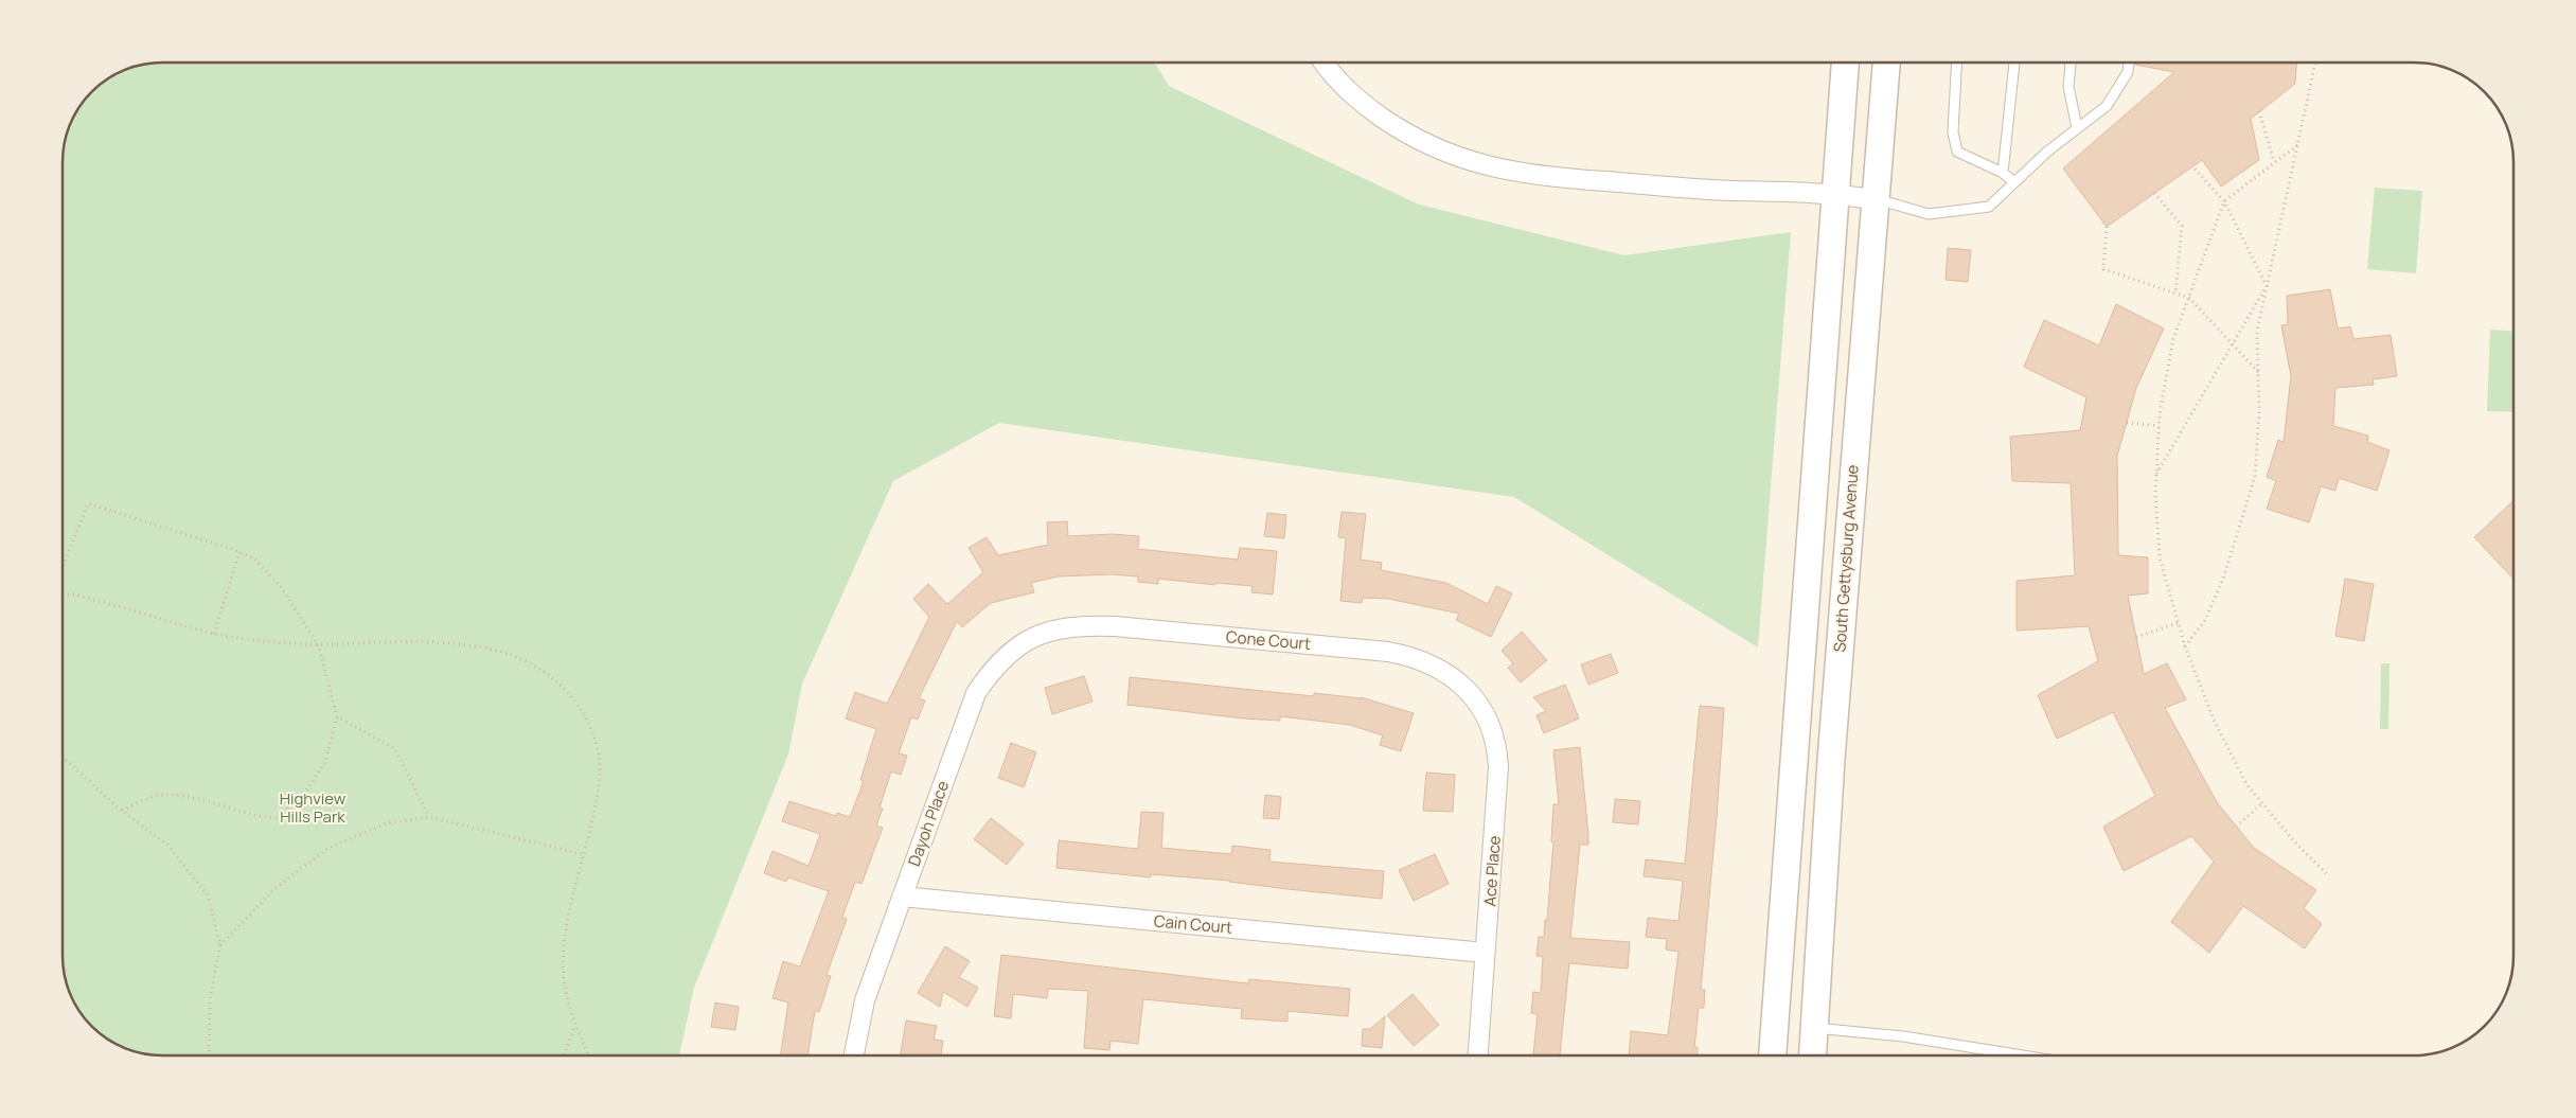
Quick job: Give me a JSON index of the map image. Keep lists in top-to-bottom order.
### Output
{
  "streets": {
    "main road": ["South Gettysburg Avenue"],
    "street": [
      "Cone Court",
      "Dayoh Place",
      "Ace Place",
      "Cain Court"
    ]
  },
  "crossings": [
    ["Cone Court", "Dayoh Place"],
    ["Cone Court", "Ace Place"],
    ["Dayoh Place", "Cain Court"],
    ["Ace Place", "Cain Court"]
  ],
  "parks": ["Highview Hills Park"]
}
